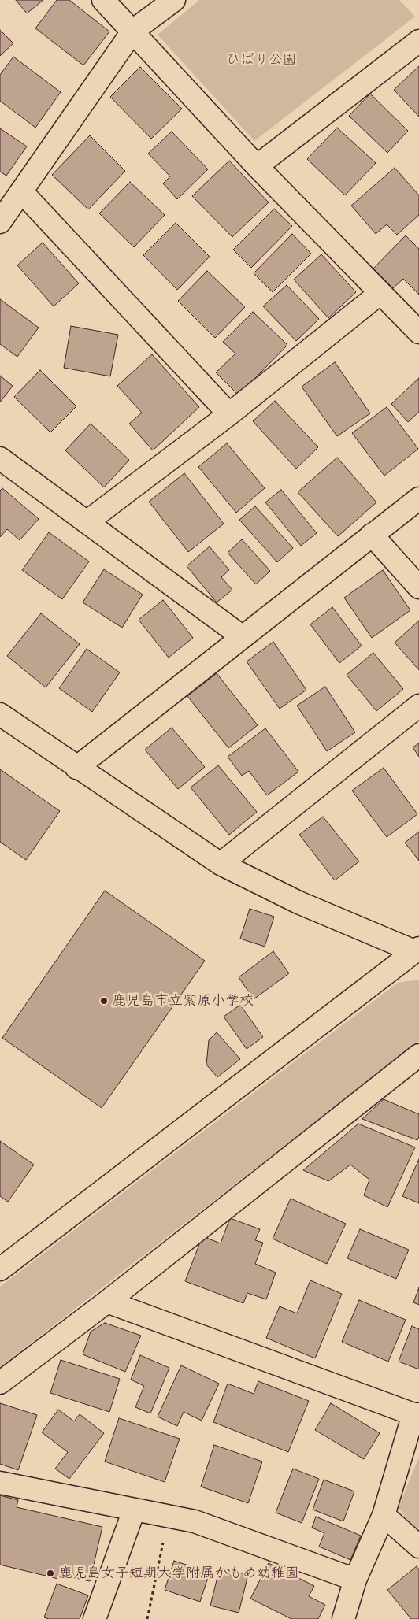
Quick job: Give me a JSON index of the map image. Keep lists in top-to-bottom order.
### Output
{
  "parks": ["ひばり公園"],
  "places": ["鹿児島市立紫原小学校", "鹿児島女子短期大学附属かもめ幼稚園"]
}
